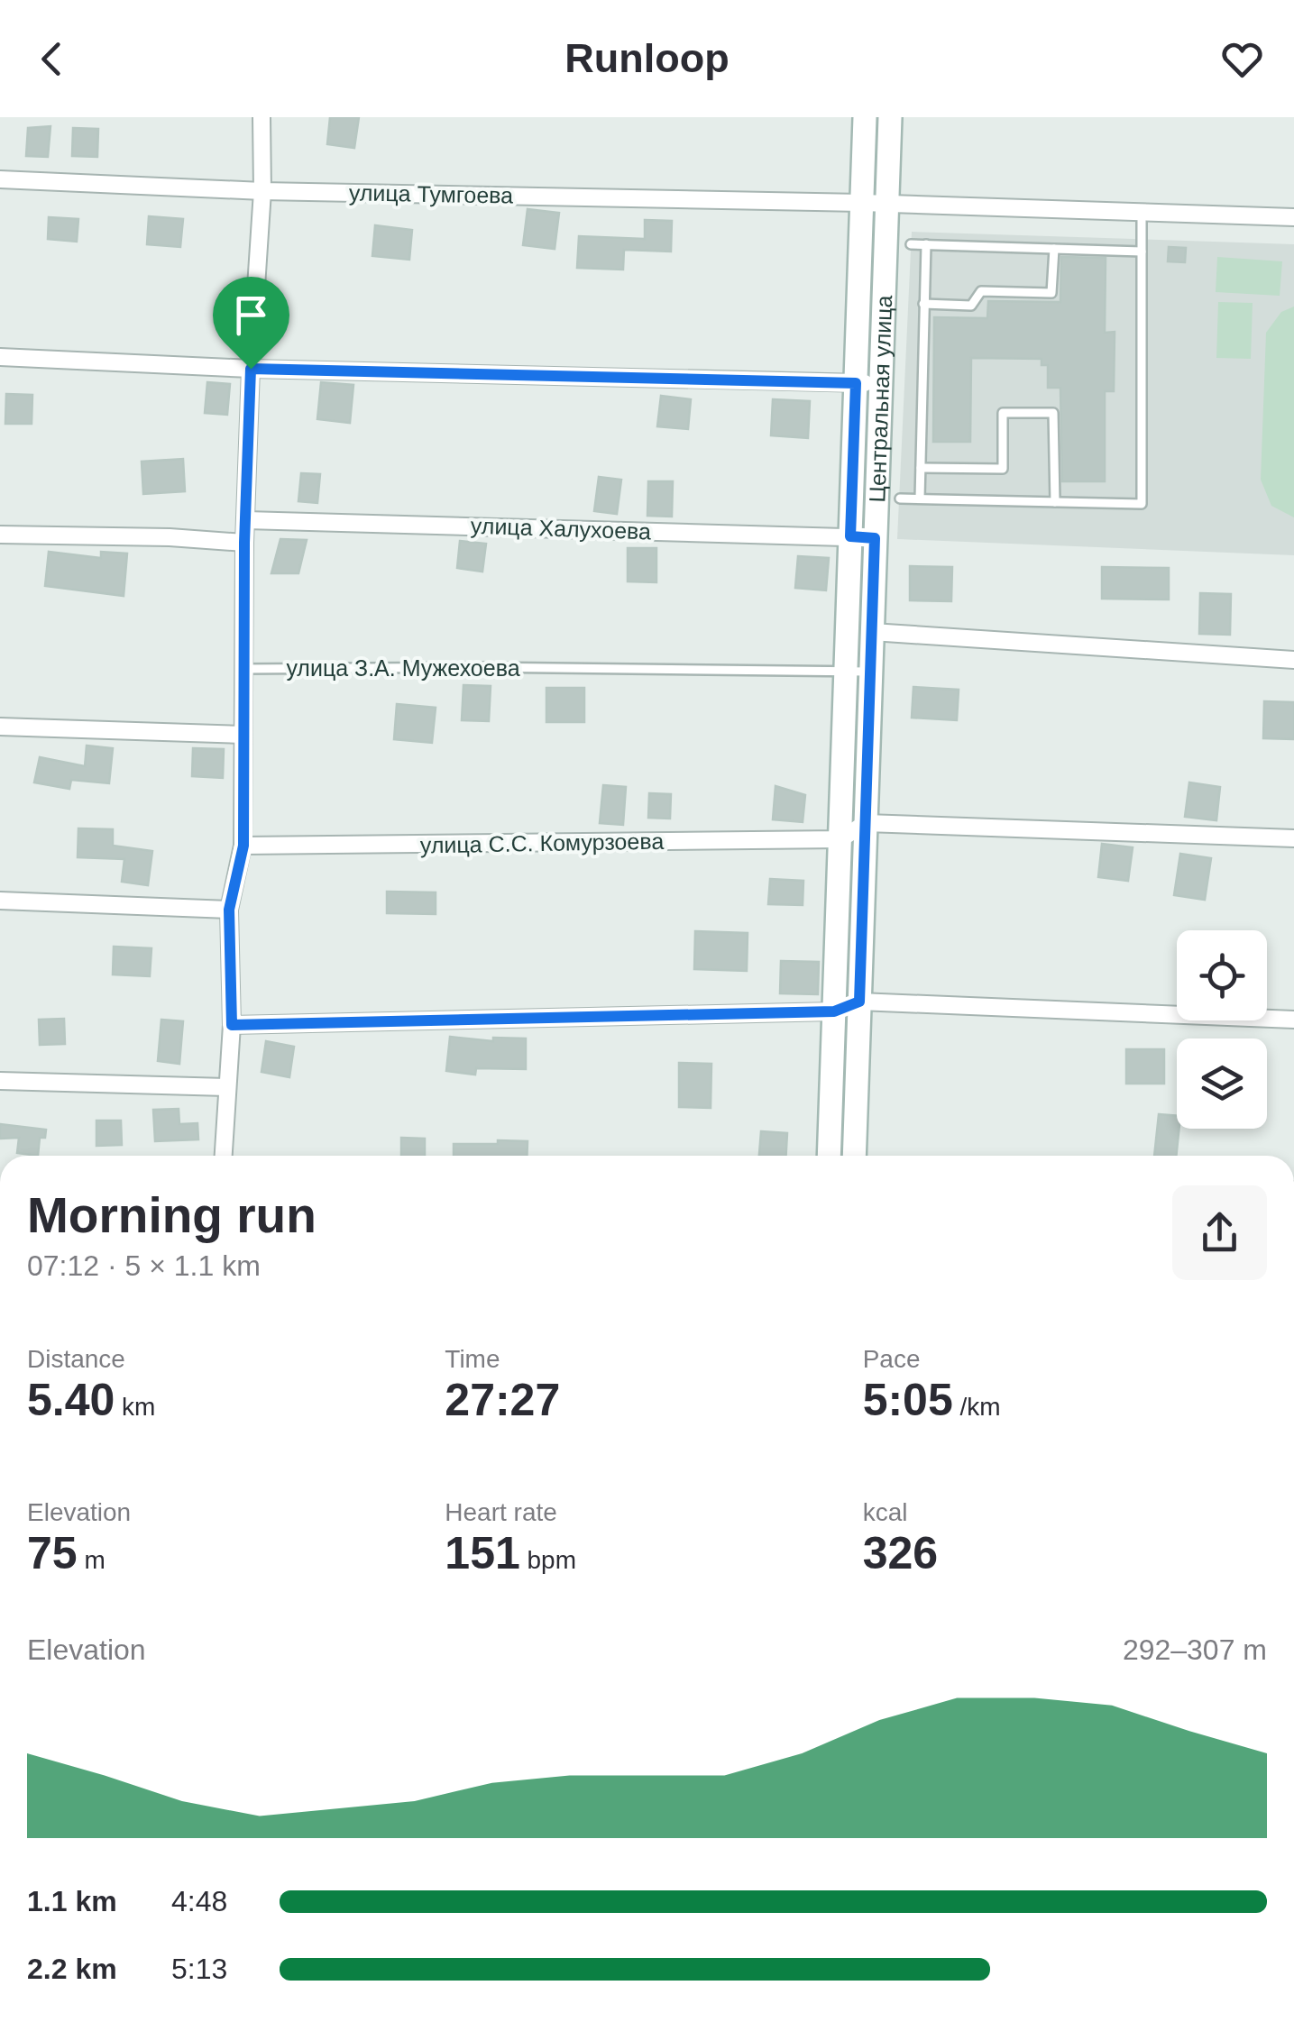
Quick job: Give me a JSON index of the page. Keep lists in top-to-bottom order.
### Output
{
  "streets": {
    "street": [
      "улица Тумгоева",
      "Центральная улица",
      "улица Халухоева",
      "улица С.С. Комурзоева"
    ],
    "lane": ["улица З.А. Мужехоева"]
  },
  "crossings": [
    ["улица Тумгоева", "Центральная улица"],
    ["Центральная улица", "улица Халухоева"],
    ["Центральная улица", "улица З.А. Мужехоева"],
    ["Центральная улица", "улица С.С. Комурзоева"]
  ],
  "page": {
    "header": "Runloop",
    "heading": ["Morning run", "07:12 · 5 × 1.1 km"],
    "stats": [
      ["Distance", "5.40 km"],
      ["Time", "27:27"],
      ["Pace", "5:05 /km"],
      ["Elevation", "75 m"],
      ["Heart rate", "151 bpm"],
      ["kcal", "326"]
    ],
    "chart": ["Elevation", "292–307 m"],
    "list": [
      {
        "name": "1.1 km",
        "note": "4:48"
      },
      {
        "name": "2.2 km",
        "note": "5:13"
      }
    ]
  }
}
